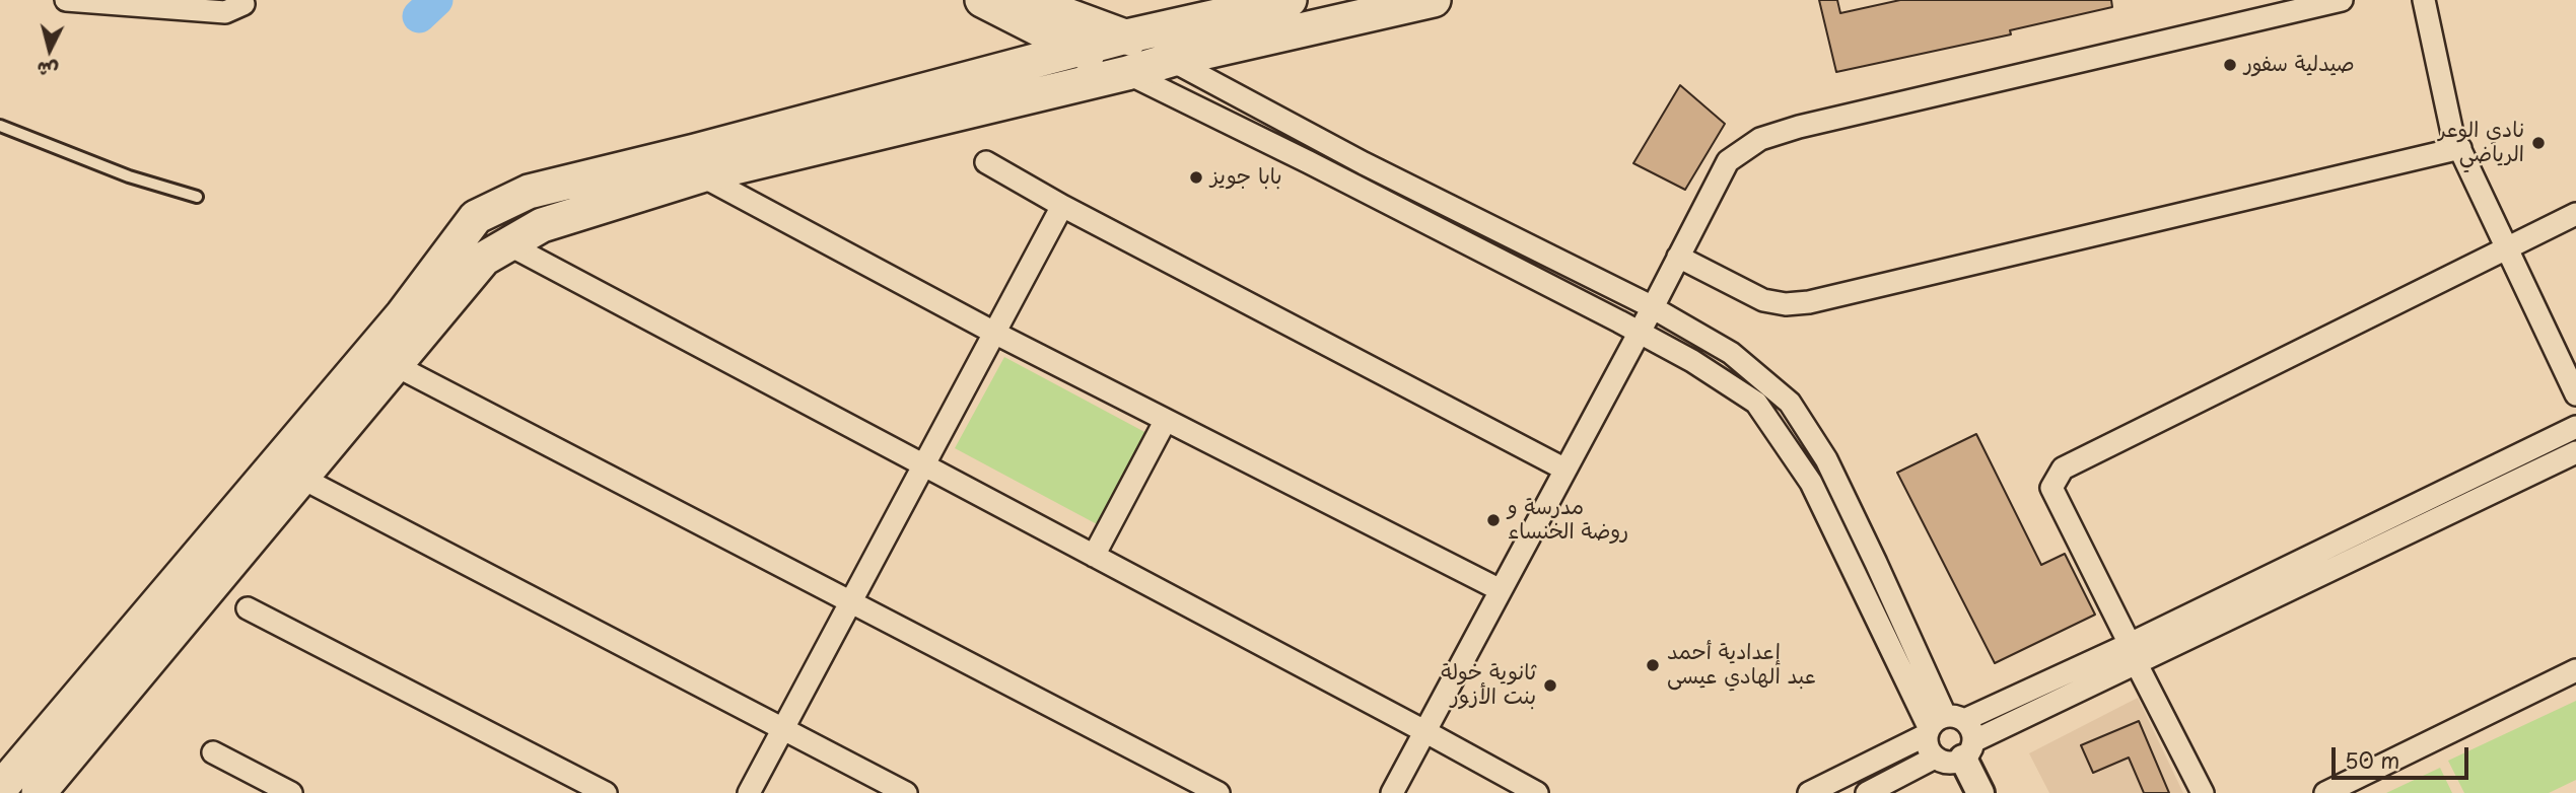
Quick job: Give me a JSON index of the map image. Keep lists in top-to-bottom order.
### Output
{
  "places": [
    "صيدلية سفور",
    "نادي الوعر الرياضي",
    "بابا جويز",
    "مدرسة و روضة الخنساء",
    "إعدادية أحمد عبد الهادي عيسى",
    "ثانوية خولة بنت الأزور"
  ],
  "scale_bar": "50 m",
  "north": "bottom"
}
